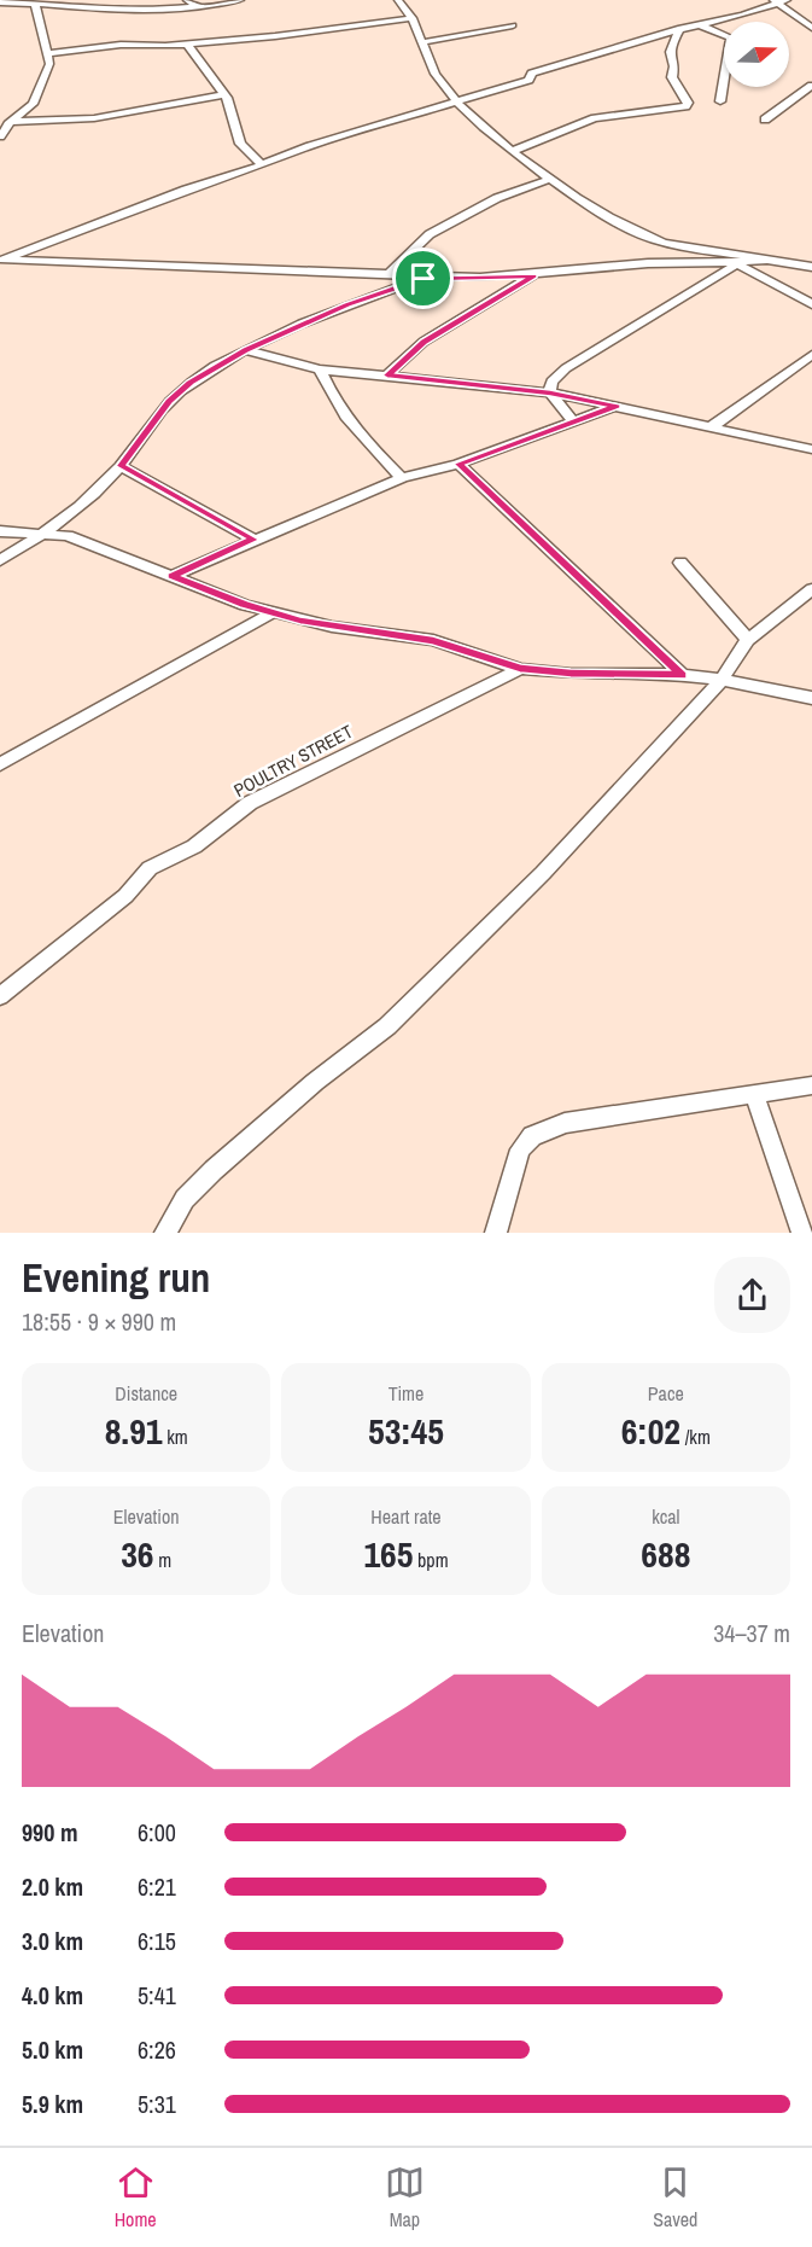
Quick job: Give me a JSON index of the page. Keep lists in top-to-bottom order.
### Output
{
  "streets": {
    "street": ["POULTRY STREET"]
  },
  "north": "right",
  "page": {
    "heading": ["Evening run", "18:55 · 9 × 990 m"],
    "stats": [
      ["Distance", "8.91 km"],
      ["Time", "53:45"],
      ["Pace", "6:02 /km"],
      ["Elevation", "36 m"],
      ["Heart rate", "165 bpm"],
      ["kcal", "688"]
    ],
    "chart": ["Elevation", "34–37 m"],
    "list": [
      {
        "name": "990 m",
        "note": "6:00"
      },
      {
        "name": "2.0 km",
        "note": "6:21"
      },
      {
        "name": "3.0 km",
        "note": "6:15"
      },
      {
        "name": "4.0 km",
        "note": "5:41"
      },
      {
        "name": "5.0 km",
        "note": "6:26"
      },
      {
        "name": "5.9 km",
        "note": "5:31"
      }
    ],
    "tabs": ["Home", "Map", "Saved"]
  }
}
